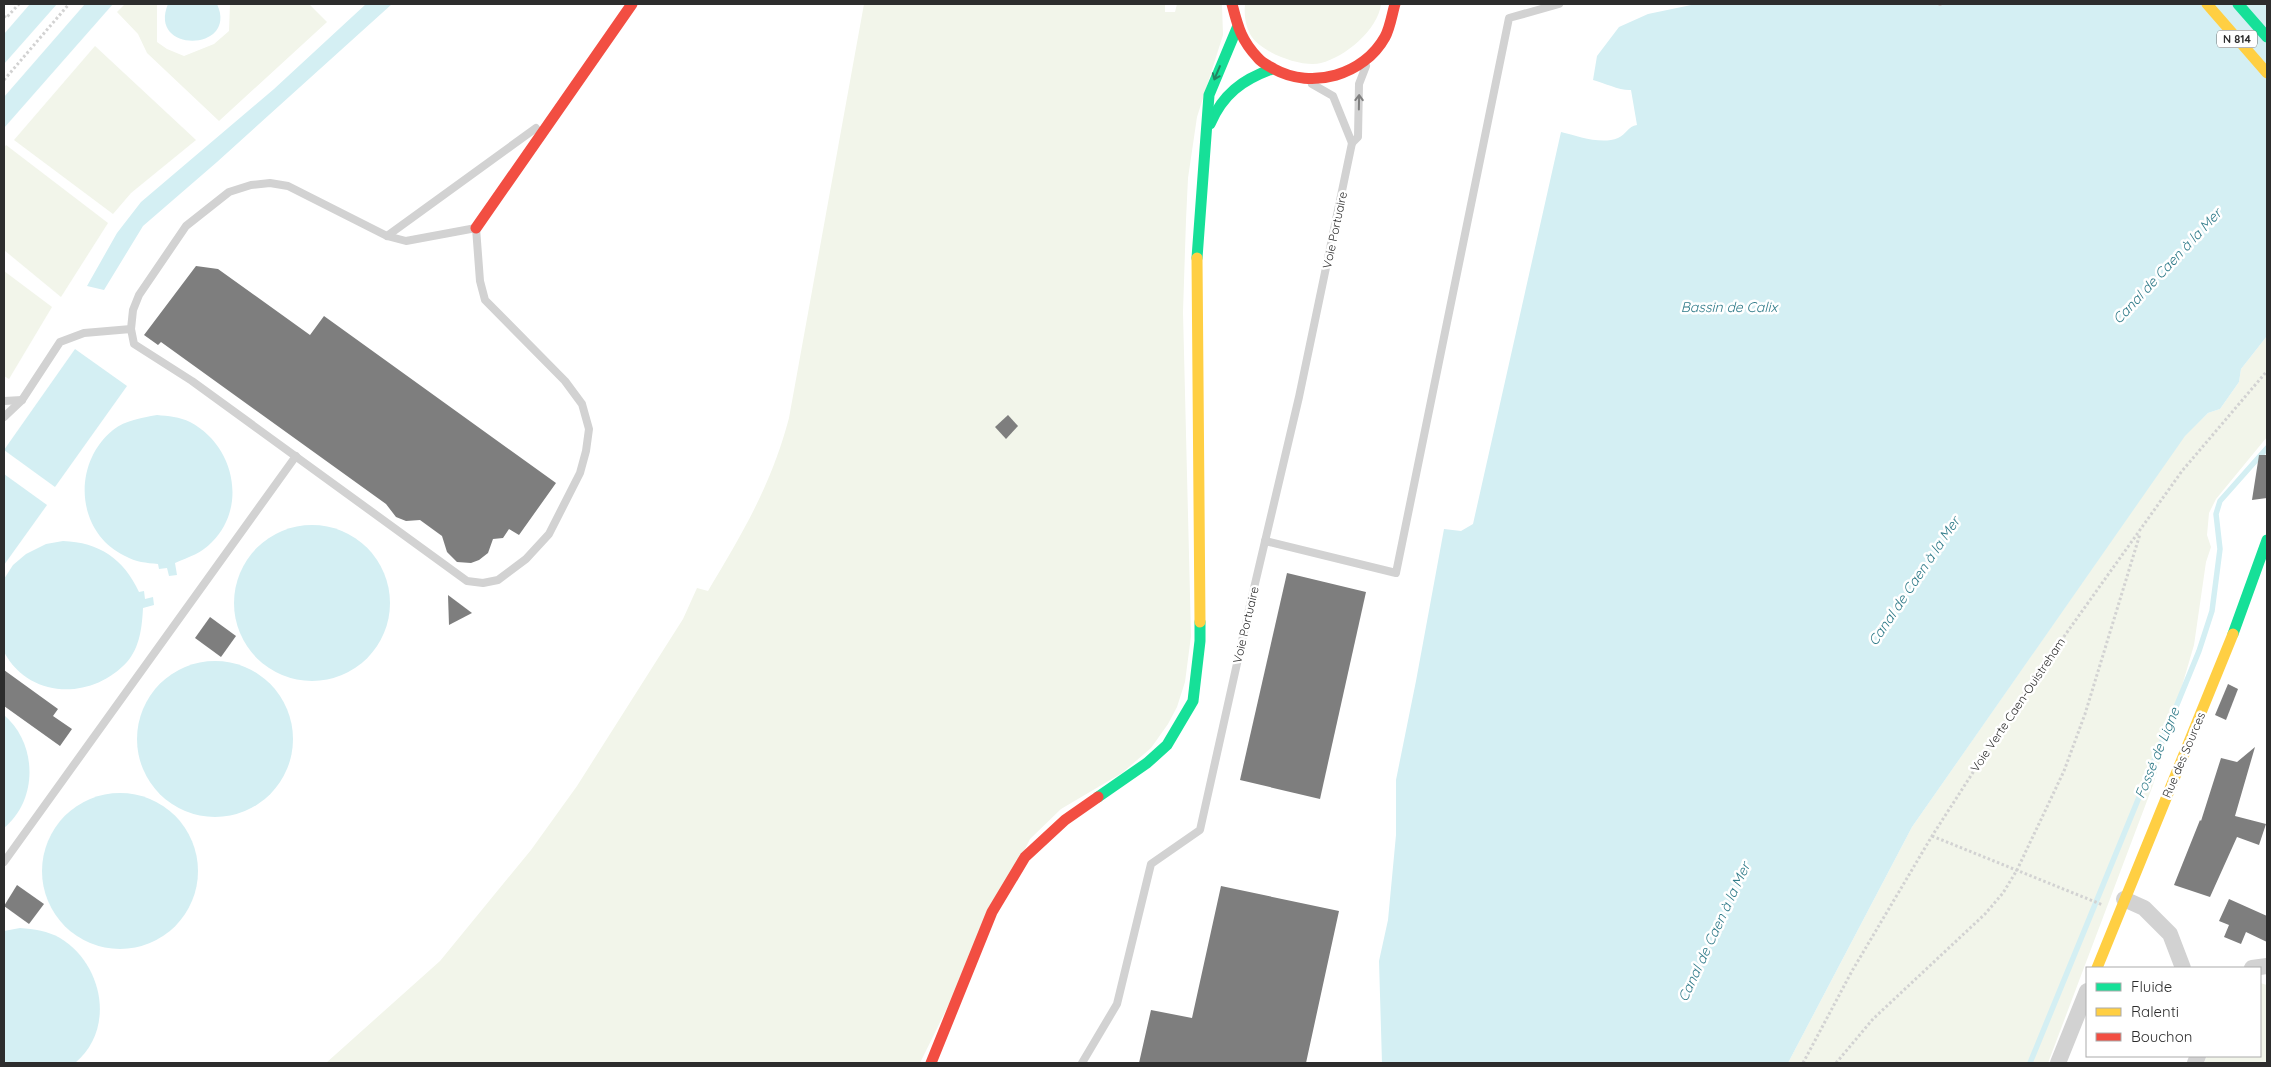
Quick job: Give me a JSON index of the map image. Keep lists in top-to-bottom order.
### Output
{
  "streets": {
    "main road": ["N 814", "Rue des Sources"],
    "lane": ["Voie Portuaire"],
    "path": ["Voie Verte Caen-Ouistreham"]
  },
  "water": ["Canal de Caen à la Mer", "Bassin de Calix", "Fossé de Ligne"],
  "legend": ["Fluide", "Ralenti", "Bouchon"]
}
